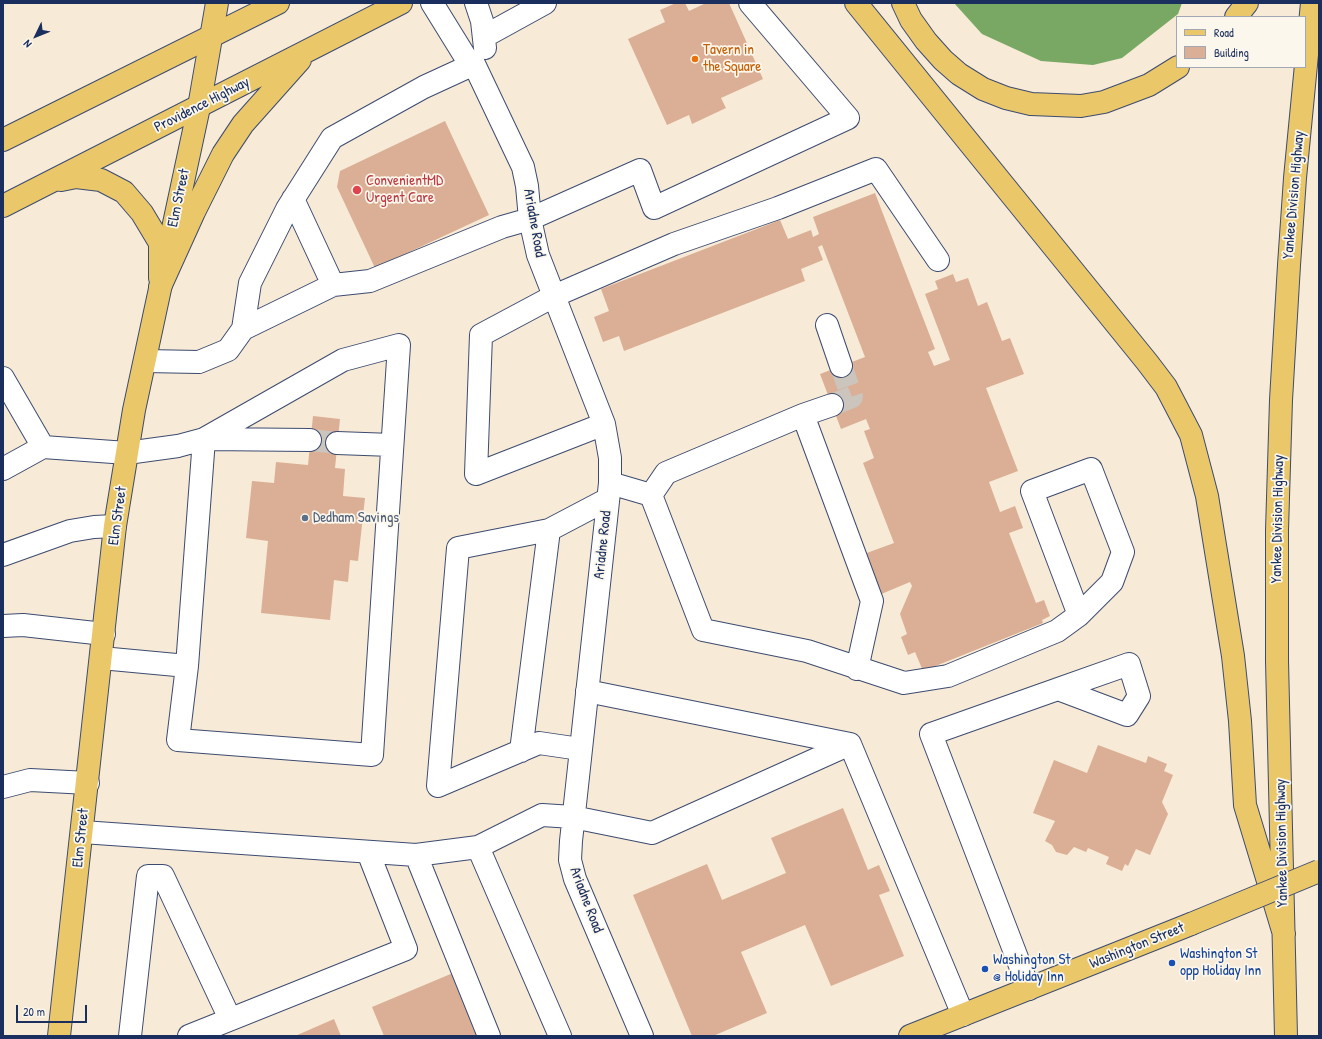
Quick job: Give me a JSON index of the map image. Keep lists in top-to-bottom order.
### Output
{
  "streets": {
    "main road": [
      "Providence Highway",
      "Yankee Division Highway",
      "Elm Street",
      "Washington Street"
    ],
    "street": ["Ariadne Road"]
  },
  "crossings": [
    ["Providence Highway", "Elm Street"]
  ],
  "places": [
    "Tavern in the Square",
    "ConvenientMD Urgent Care",
    "Dedham Savings",
    "Washington St opp Holiday Inn",
    "Washington St @ Holiday Inn"
  ],
  "legend": ["Road", "Building"],
  "scale_bar": "20 m",
  "north": "bottom left"
}
